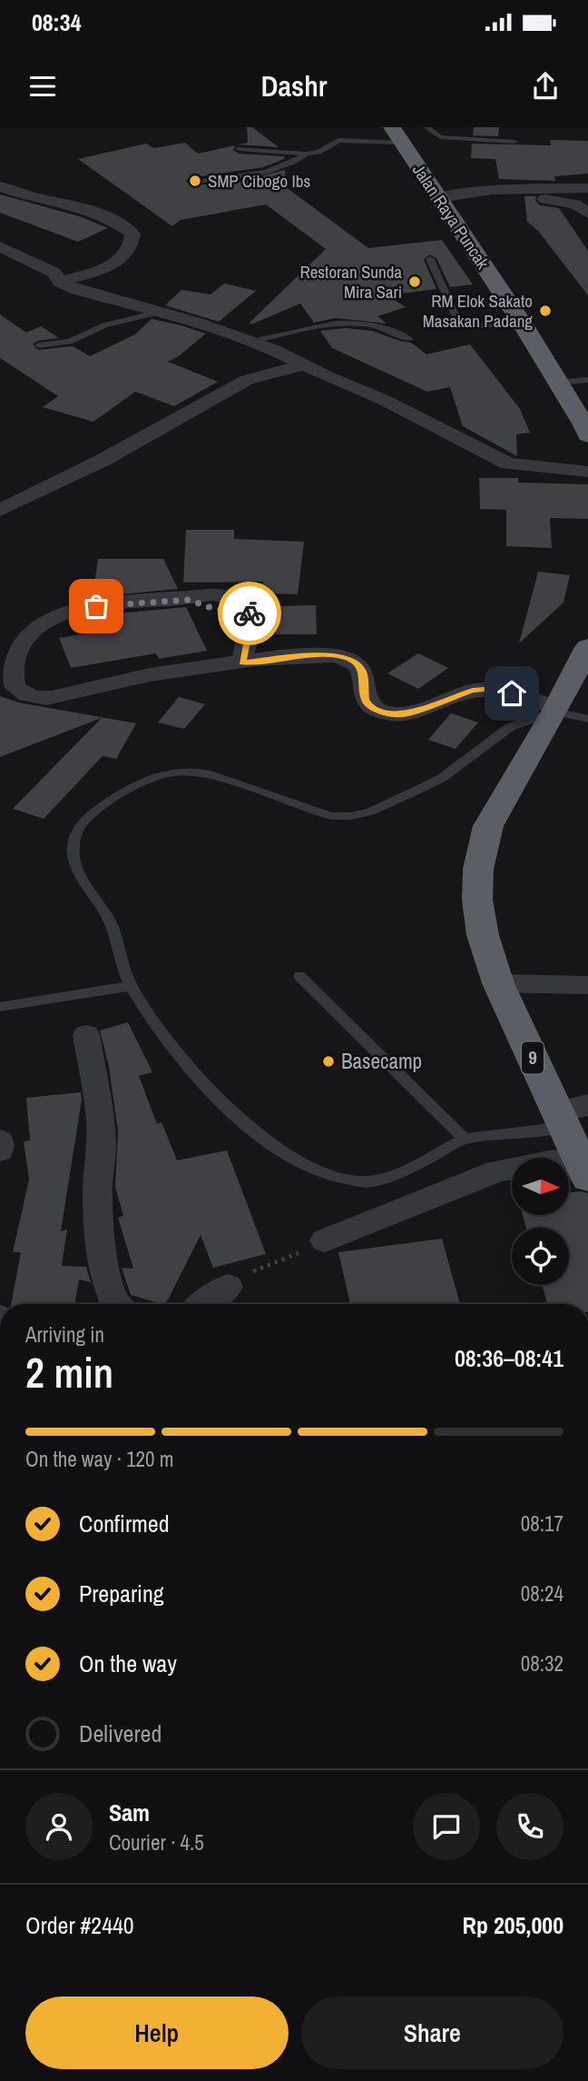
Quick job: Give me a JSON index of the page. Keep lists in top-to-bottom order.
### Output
{
  "streets": {
    "highway": ["Jalan Raya Puncak", "9"]
  },
  "places": [
    "SMP Cibogo Ibs",
    "Restoran Sunda Mira Sari",
    "RM Elok Sakato Masakan Padang",
    "Basecamp"
  ],
  "north": "right",
  "page": {
    "status": "08:34",
    "header": "Dashr",
    "heading": ["2 min", "Arriving in", "08:36–08:41"],
    "panel": [
      "Sam",
      "Courier · 4.5",
      "Order #2440",
      "Rp 205,000"
    ],
    "bar": "On the way · 120 m",
    "list": [
      ["Confirmed", "08:17"],
      ["Preparing", "08:24"],
      ["On the way", "08:32"],
      "Delivered"
    ],
    "buttons": ["Help", "Share"]
  }
}
